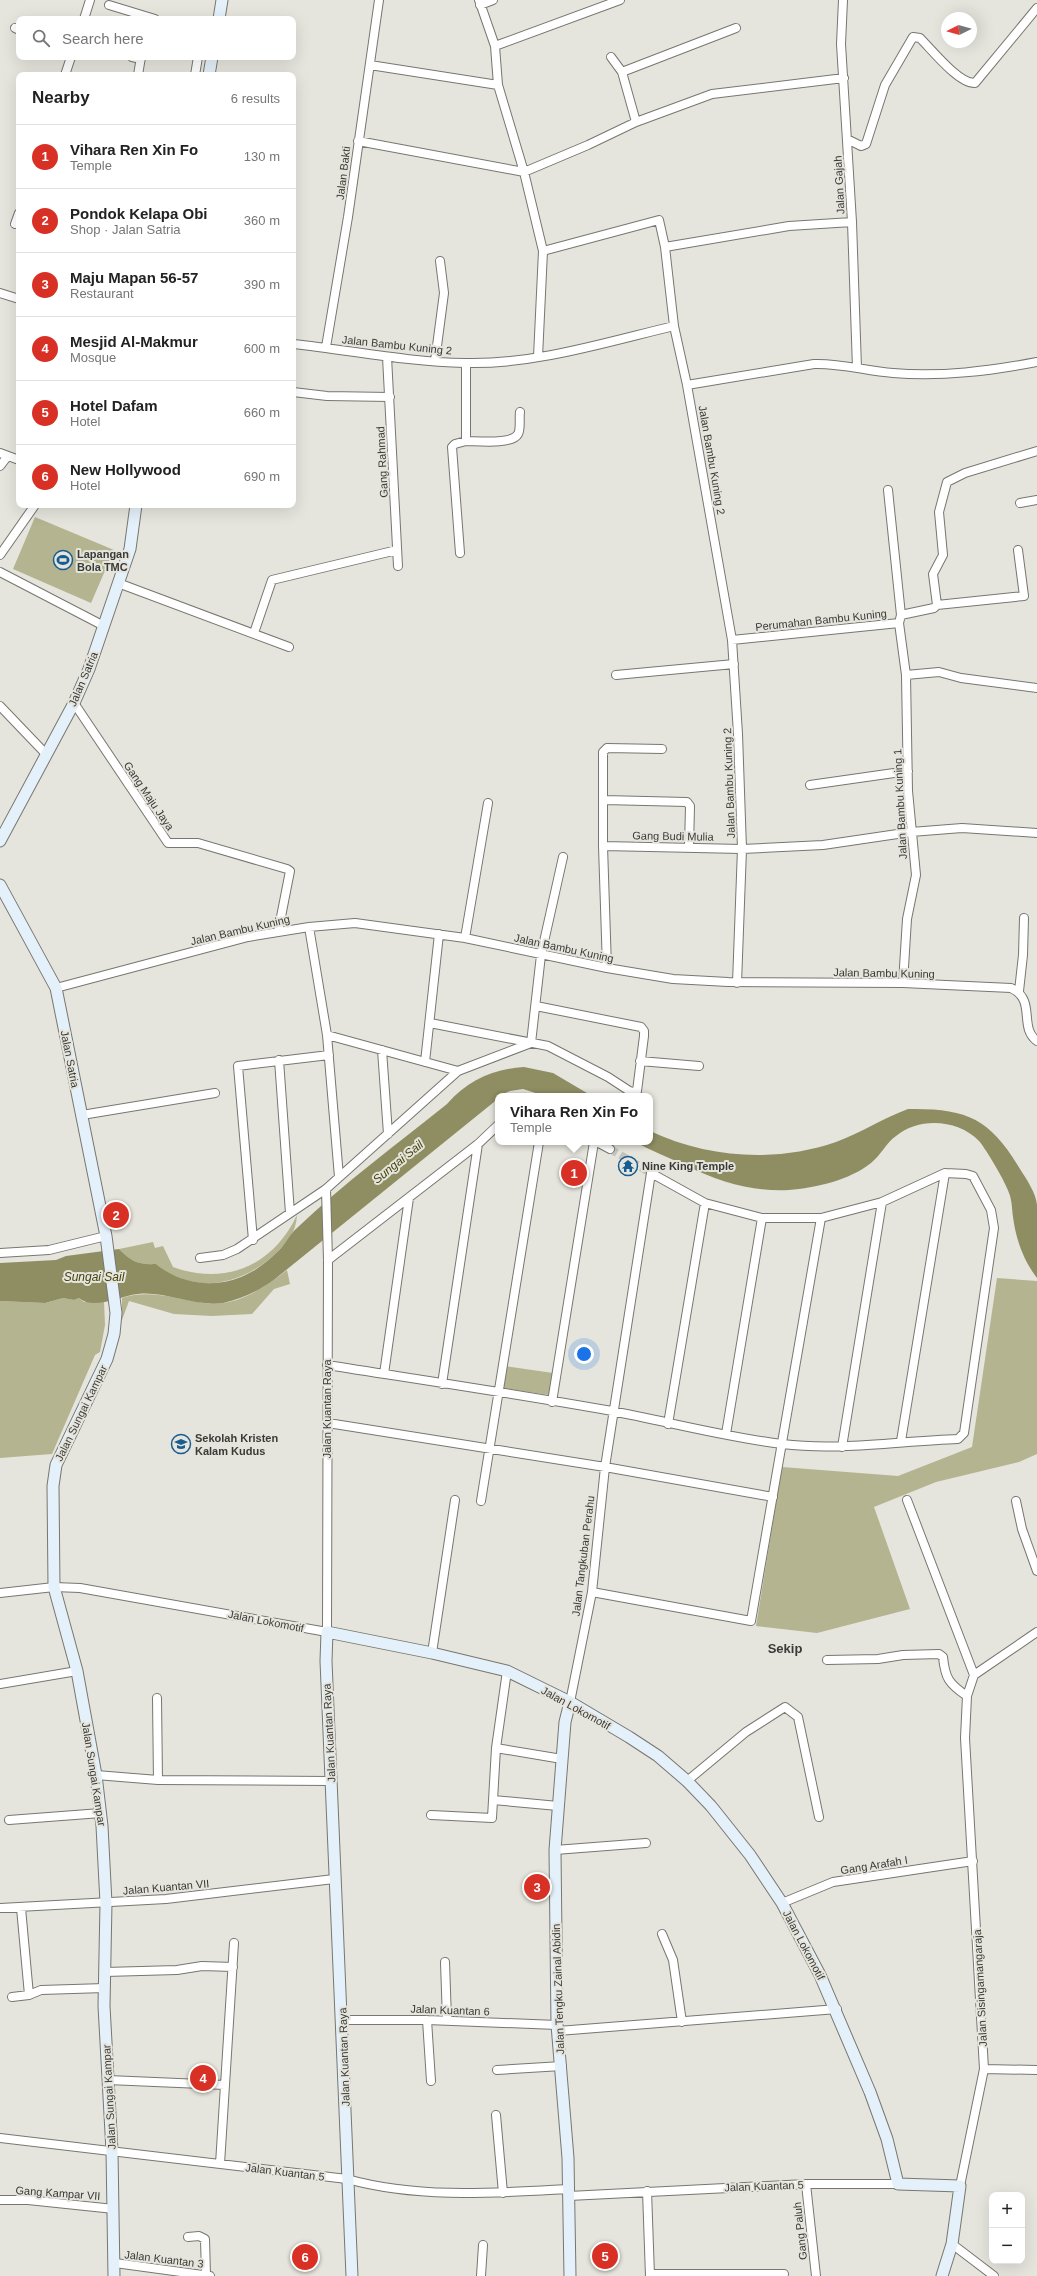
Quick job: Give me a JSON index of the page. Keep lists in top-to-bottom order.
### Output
{
  "streets": {
    "street": [
      "Jalan Bakti",
      "Jalan Gajah",
      "Jalan Bambu Kuning 2",
      "Gang Rahmad",
      "Perumahan Bambu Kuning",
      "Jalan Satria",
      "Gang Maju Jaya",
      "Jalan Bambu Kuning 1",
      "Gang Budi Mulia",
      "Jalan Bambu Kuning",
      "Jalan Kuantan Raya",
      "Jalan Sungai Kampar",
      "Jalan Tangkuban Perahu",
      "Jalan Lokomotif",
      "Gang Arafah I",
      "Jalan Kuantan VII",
      "Jalan Sisingamangaraja",
      "Jalan Tengku Zainal Abidin",
      "Jalan Kuantan 6",
      "Jalan Kuantan 5",
      "Gang Kampar VII",
      "Gang Paluh",
      "Jalan Kuantan 3"
    ]
  },
  "crossings": [
    ["Jalan Bakti", "Jalan Bambu Kuning 2"],
    ["Jalan Bambu Kuning 2", "Gang Rahmad"],
    ["Jalan Bambu Kuning 2", "Perumahan Bambu Kuning"],
    ["Jalan Bambu Kuning 2", "Gang Budi Mulia"],
    ["Jalan Bambu Kuning 2", "Jalan Bambu Kuning"],
    ["Perumahan Bambu Kuning", "Jalan Bambu Kuning 1"],
    ["Jalan Satria", "Gang Maju Jaya"],
    ["Jalan Satria", "Jalan Bambu Kuning"],
    ["Jalan Satria", "Jalan Sungai Kampar"],
    ["Gang Maju Jaya", "Jalan Bambu Kuning"],
    ["Jalan Bambu Kuning 1", "Gang Budi Mulia"],
    ["Jalan Bambu Kuning 1", "Jalan Bambu Kuning"],
    ["Jalan Kuantan Raya", "Jalan Lokomotif"],
    ["Jalan Kuantan Raya", "Jalan Kuantan VII"],
    ["Jalan Kuantan Raya", "Jalan Kuantan 6"],
    ["Jalan Kuantan Raya", "Jalan Kuantan 5"],
    ["Jalan Sungai Kampar", "Jalan Lokomotif"],
    ["Jalan Sungai Kampar", "Jalan Kuantan VII"],
    ["Jalan Sungai Kampar", "Jalan Kuantan 5"],
    ["Jalan Sungai Kampar", "Gang Kampar VII"],
    ["Jalan Sungai Kampar", "Jalan Kuantan 3"],
    ["Jalan Tangkuban Perahu", "Jalan Lokomotif"],
    ["Jalan Tangkuban Perahu", "Jalan Tengku Zainal Abidin"],
    ["Jalan Lokomotif", "Gang Arafah I"],
    ["Jalan Lokomotif", "Jalan Tengku Zainal Abidin"],
    ["Jalan Lokomotif", "Jalan Kuantan 6"],
    ["Jalan Lokomotif", "Jalan Kuantan 5"],
    ["Gang Arafah I", "Jalan Sisingamangaraja"],
    ["Jalan Sisingamangaraja", "Jalan Kuantan 5"],
    ["Jalan Tengku Zainal Abidin", "Jalan Kuantan 6"],
    ["Jalan Tengku Zainal Abidin", "Jalan Kuantan 5"],
    ["Jalan Kuantan 5", "Gang Paluh"]
  ],
  "districts": ["Sekip"],
  "water": ["Sungai Sail"],
  "places": {
    "sports": ["Lapangan Bola TMC"],
    "temple": ["Nine King Temple"],
    "school or university": ["Sekolah Kristen Kalam Kudus"]
  },
  "north": "left",
  "page": {
    "search": "Search here",
    "heading": ["Nearby", "6 results"],
    "list": [
      {
        "mark": "1",
        "name": "Vihara Ren Xin Fo",
        "note": "Temple",
        "value": "130 m"
      },
      {
        "mark": "2",
        "name": "Pondok Kelapa Obi",
        "note": "Shop · Jalan Satria",
        "value": "360 m"
      },
      {
        "mark": "3",
        "name": "Maju Mapan 56-57",
        "note": "Restaurant",
        "value": "390 m"
      },
      {
        "mark": "4",
        "name": "Mesjid Al-Makmur",
        "note": "Mosque",
        "value": "600 m"
      },
      {
        "mark": "5",
        "name": "Hotel Dafam",
        "note": "Hotel",
        "value": "660 m"
      },
      {
        "mark": "6",
        "name": "New Hollywood",
        "note": "Hotel",
        "value": "690 m"
      }
    ],
    "popup": ["Vihara Ren Xin Fo", "Temple"],
    "pins": [
      "1",
      "2",
      "3",
      "4",
      "5",
      "6"
    ],
    "map_buttons": ["+", "−"]
  }
}
